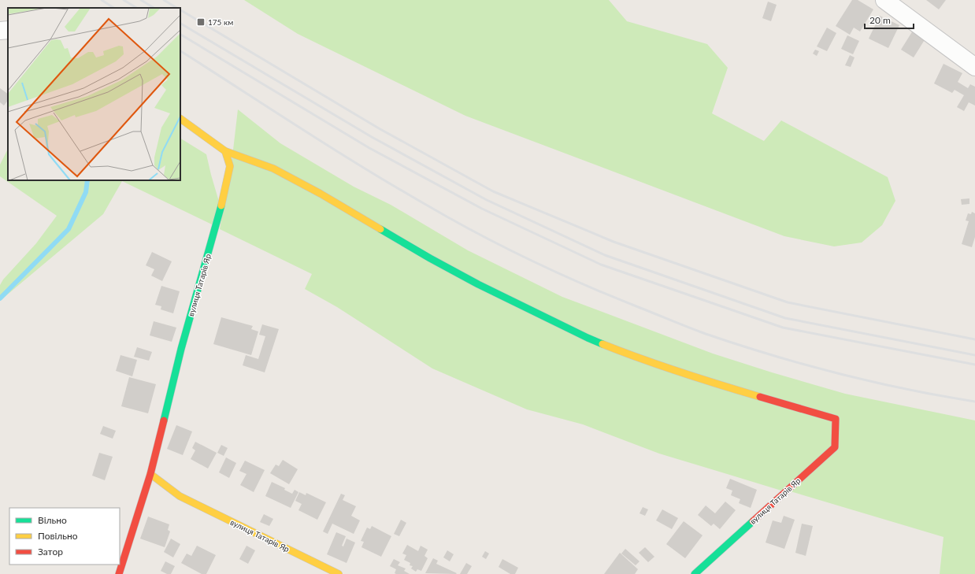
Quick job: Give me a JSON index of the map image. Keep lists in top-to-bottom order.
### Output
{
  "streets": {
    "street": ["вулиця Татарів Яр"]
  },
  "places": {
    "transit": ["175 км"]
  },
  "legend": ["Вільно", "Повільно", "Затор"],
  "scale_bar": "20 m"
}
